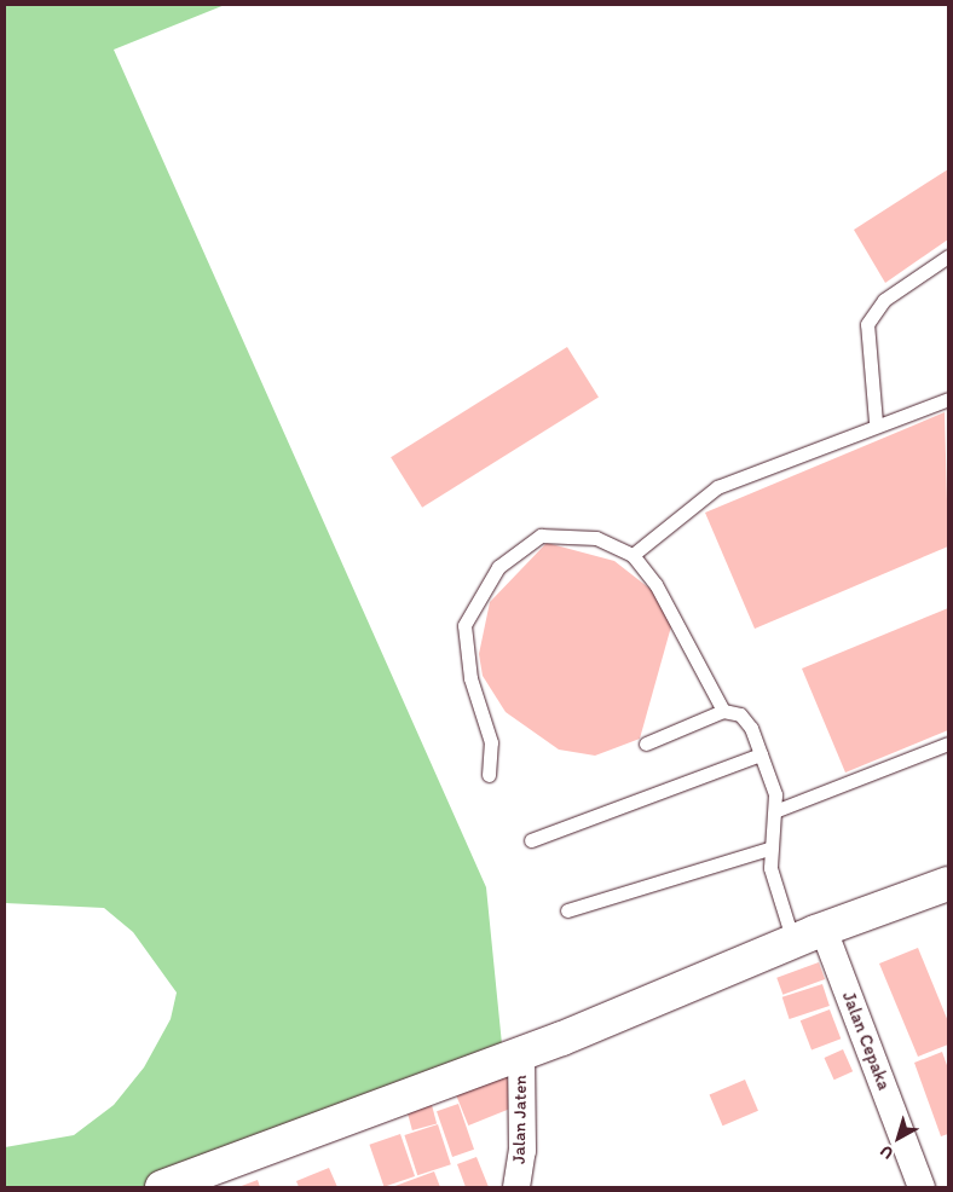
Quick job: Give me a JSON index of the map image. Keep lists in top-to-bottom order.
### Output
{
  "streets": {
    "street": ["Jalan Cepaka", "Jalan Jaten"]
  },
  "north": "bottom left"
}
